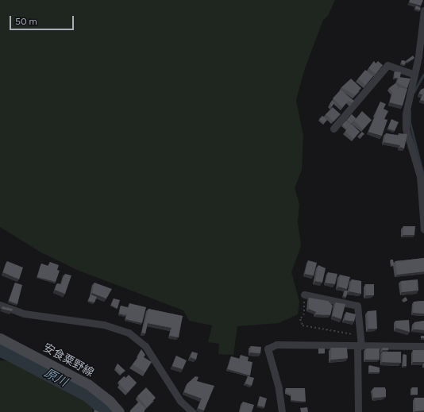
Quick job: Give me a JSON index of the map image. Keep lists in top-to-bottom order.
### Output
{
  "streets": {
    "main road": ["安食粟野線"]
  },
  "water": ["原川"],
  "scale_bar": "50 m"
}
